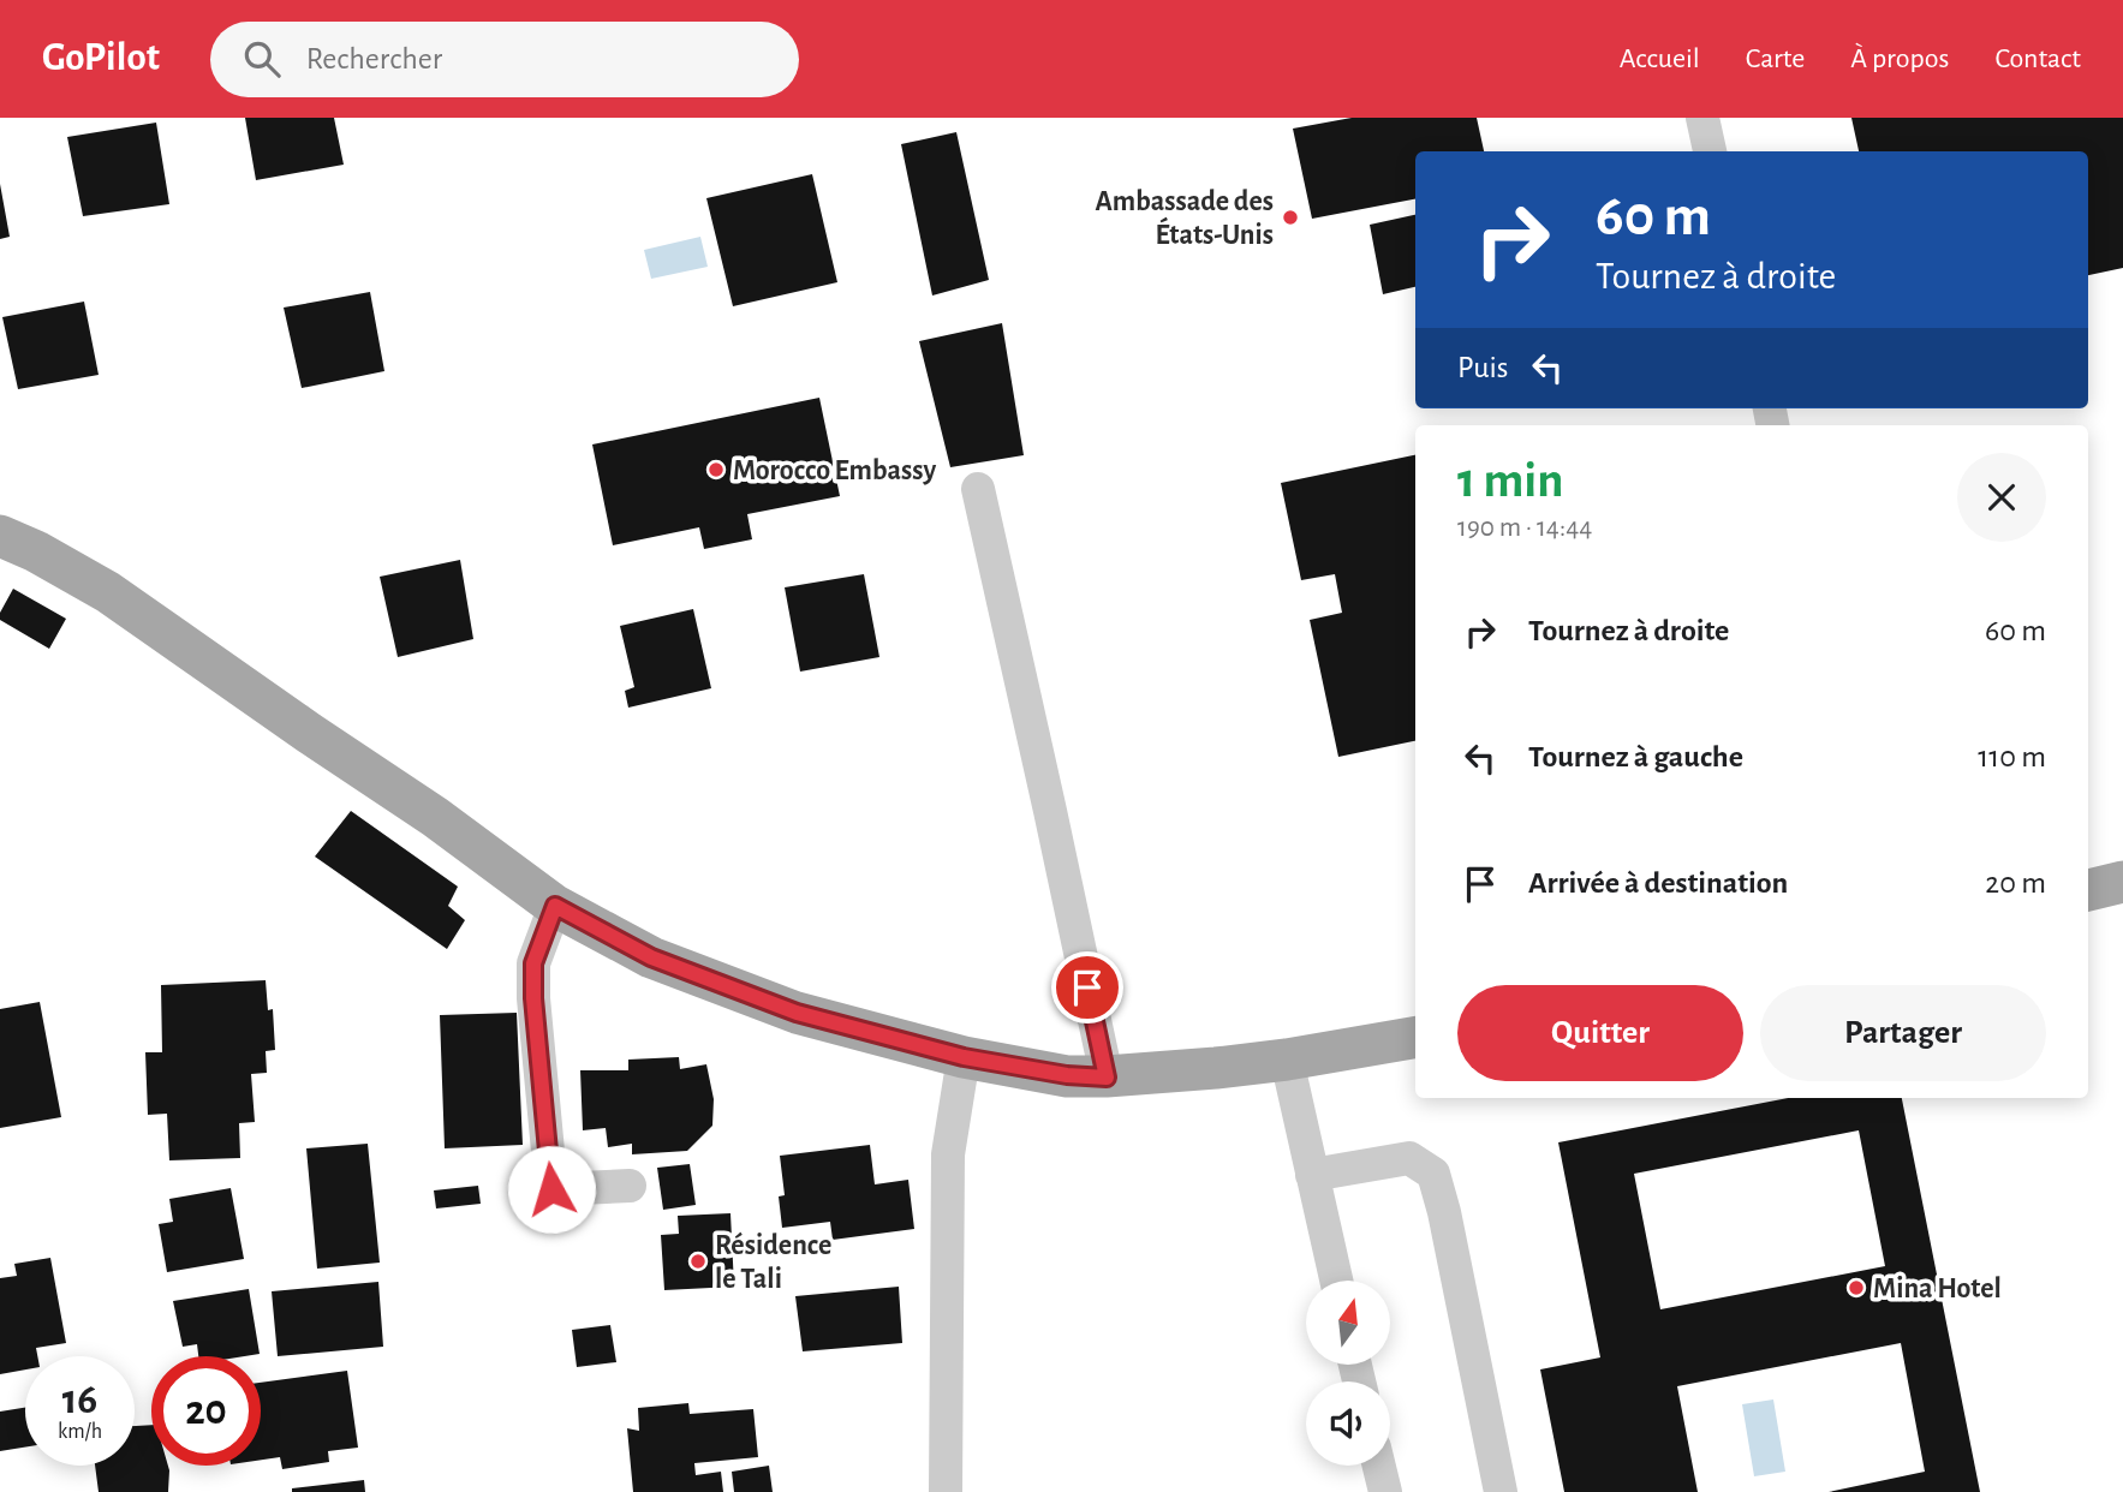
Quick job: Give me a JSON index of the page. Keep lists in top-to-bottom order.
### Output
{
  "places": [
    "Ambassade des États-Unis",
    "Morocco Embassy",
    "Résidence le Tali",
    "Mina Hotel"
  ],
  "north": "top",
  "page": {
    "header": "GoPilot",
    "search": "Rechercher",
    "nav": [
      "Accueil",
      "Carte",
      "À propos",
      "Contact"
    ],
    "turn": ["60 m", "Tournez à droite"],
    "then": "Puis",
    "heading": ["1 min", "190 m · 14:44"],
    "list": [
      {
        "name": "Tournez à droite",
        "value": "60 m"
      },
      {
        "name": "Tournez à gauche",
        "value": "110 m"
      },
      {
        "name": "Arrivée à destination",
        "value": "20 m"
      }
    ],
    "buttons": ["Quitter", "Partager"],
    "speed": "16 km/h",
    "limit": "20"
  }
}
